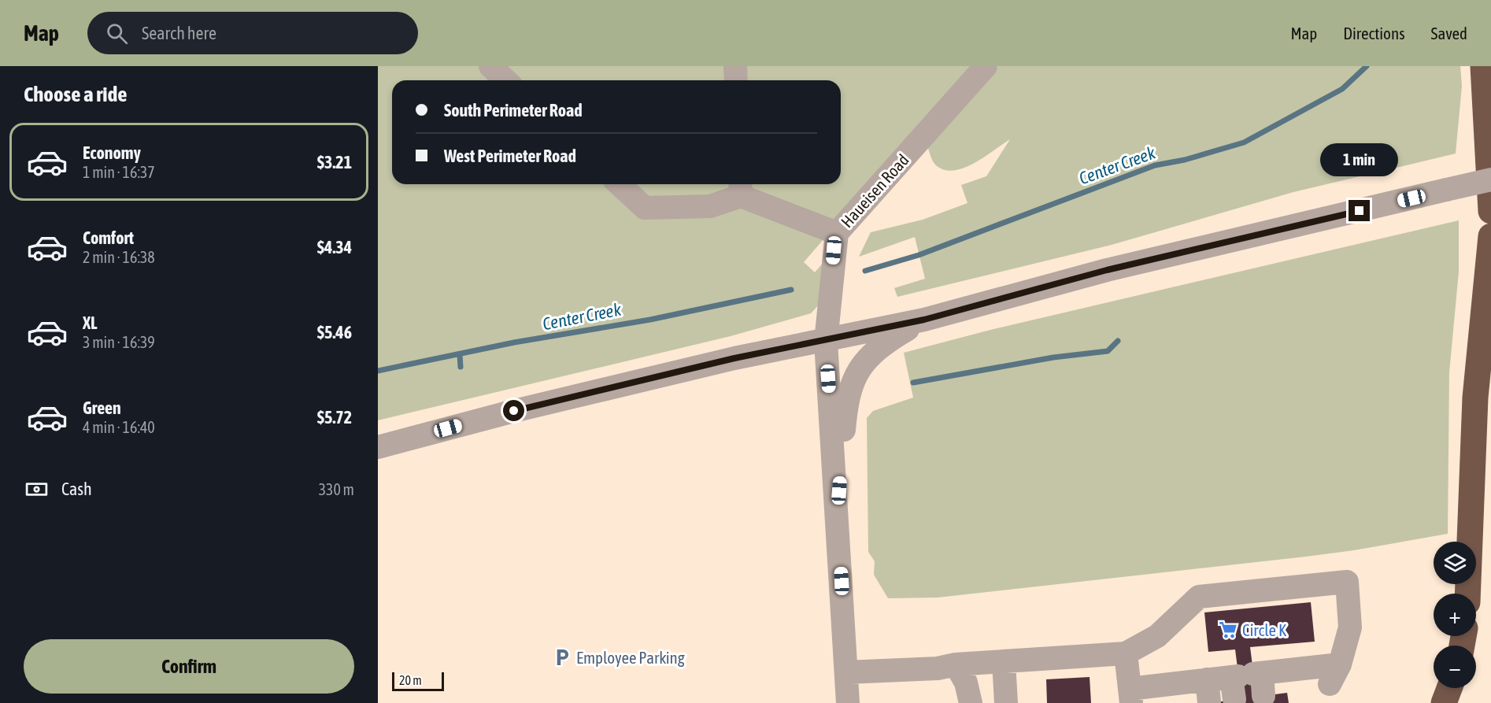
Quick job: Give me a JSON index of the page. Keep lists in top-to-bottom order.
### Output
{
  "streets": {
    "street": ["Haueisen Road"]
  },
  "water": ["Center Creek"],
  "places": {
    "supermarket": ["Circle K"],
    "parking": ["Employee Parking"]
  },
  "scale_bar": "20 m",
  "page": {
    "header": "Map",
    "search": "Search here",
    "nav": ["Map", "Directions", "Saved"],
    "heading": "Choose a ride",
    "banner": ["South Perimeter Road", "West Perimeter Road"],
    "list": [
      {
        "name": "Economy",
        "note": "1 min · 16:37",
        "value": "$3.21"
      },
      {
        "name": "Comfort",
        "note": "2 min · 16:38",
        "value": "$4.34"
      },
      {
        "name": "XL",
        "note": "3 min · 16:39",
        "value": "$5.46"
      },
      {
        "name": "Green",
        "note": "4 min · 16:40",
        "value": "$5.72"
      }
    ],
    "bubble": "1 min",
    "pay": ["Cash", "330 m"],
    "map_buttons": ["+", "−"],
    "buttons": "Confirm",
    "scale": "20 m"
  }
}
